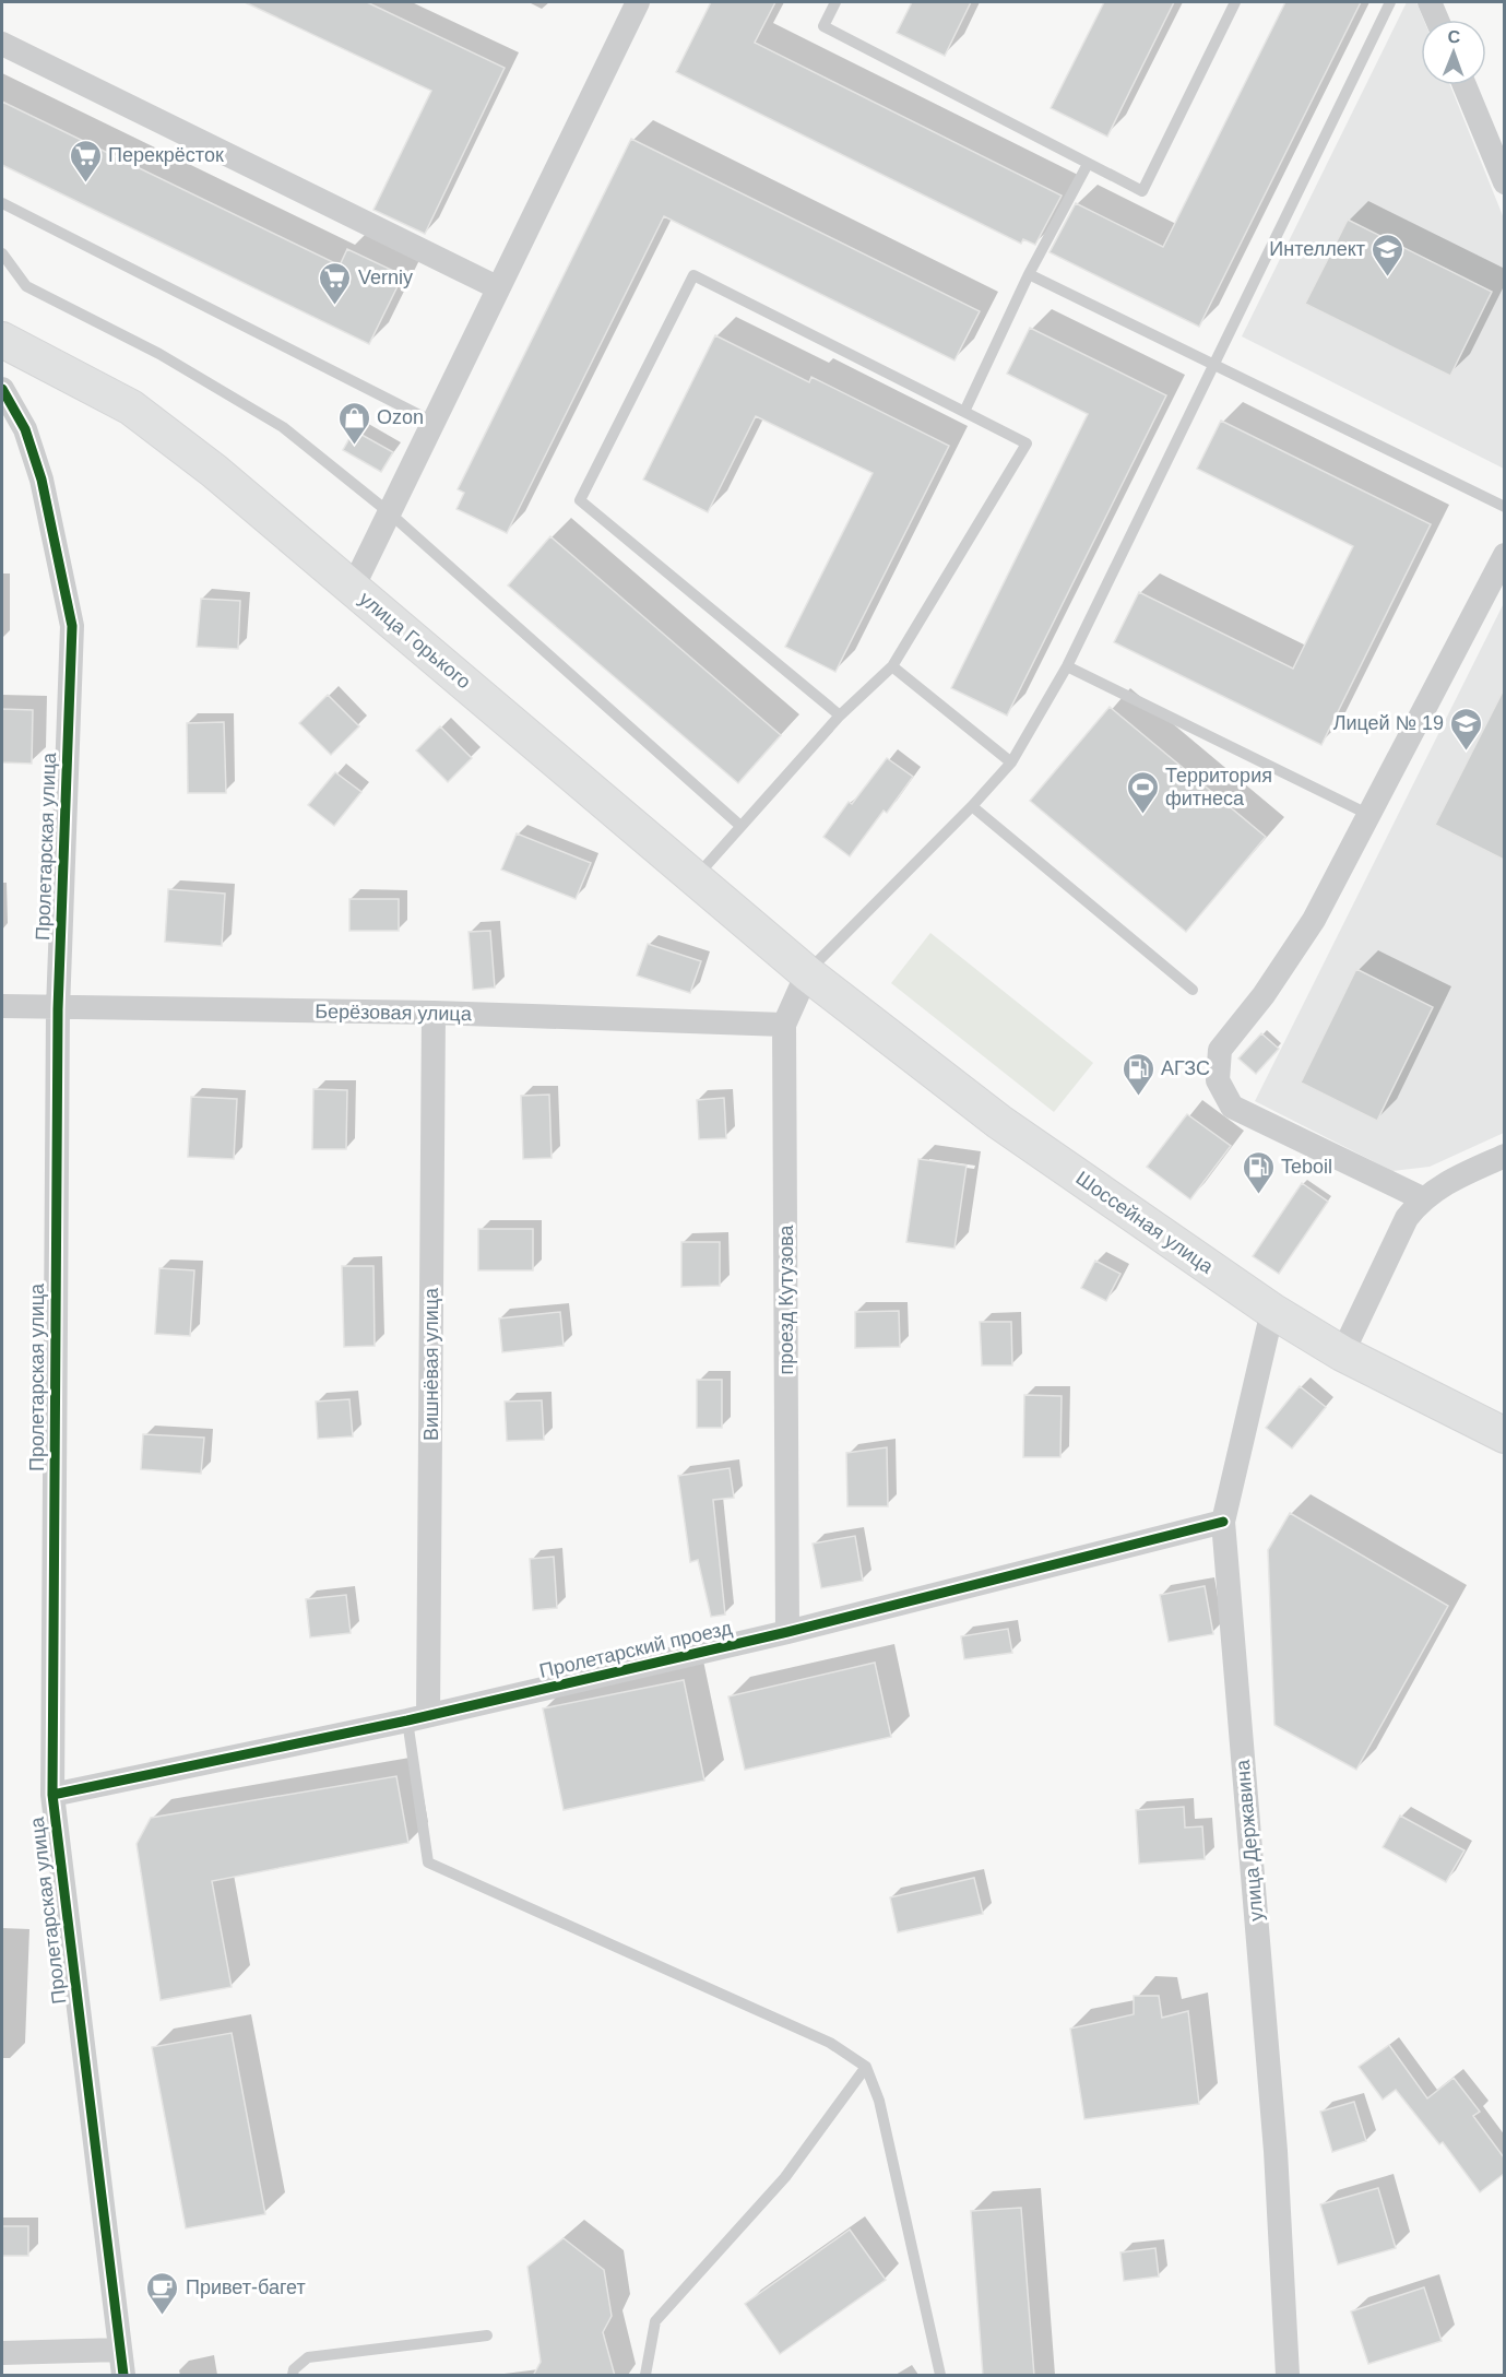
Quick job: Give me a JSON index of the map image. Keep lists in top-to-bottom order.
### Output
{
  "streets": {
    "main road": ["улица Горького", "Шоссейная улица"],
    "street": [
      "Пролетарская улица",
      "Берёзовая улица",
      "проезд Кутузова",
      "Вишнёвая улица",
      "Пролетарский проезд",
      "улица Державина"
    ]
  },
  "crossings": [
    ["улица Горького", "Шоссейная улица"],
    ["улица Горького", "проезд Кутузова"],
    ["Пролетарская улица", "Берёзовая улица"],
    ["Пролетарская улица", "Пролетарский проезд"],
    ["Берёзовая улица", "проезд Кутузова"],
    ["Берёзовая улица", "Вишнёвая улица"],
    ["Шоссейная улица", "проезд Кутузова"],
    ["Шоссейная улица", "улица Державина"],
    ["проезд Кутузова", "Пролетарский проезд"],
    ["Вишнёвая улица", "Пролетарский проезд"],
    ["Пролетарский проезд", "улица Державина"]
  ],
  "places": {
    "supermarket": ["Перекрёсток", "Verniy"],
    "school or university": ["Интеллект", "Лицей № 19"],
    "shop": ["Ozon"],
    "sports": ["Территория фитнеса"],
    "fuel station": ["АГЗС", "Teboil"],
    "cafe": ["Привет-багет"]
  },
  "north": "top"
}
